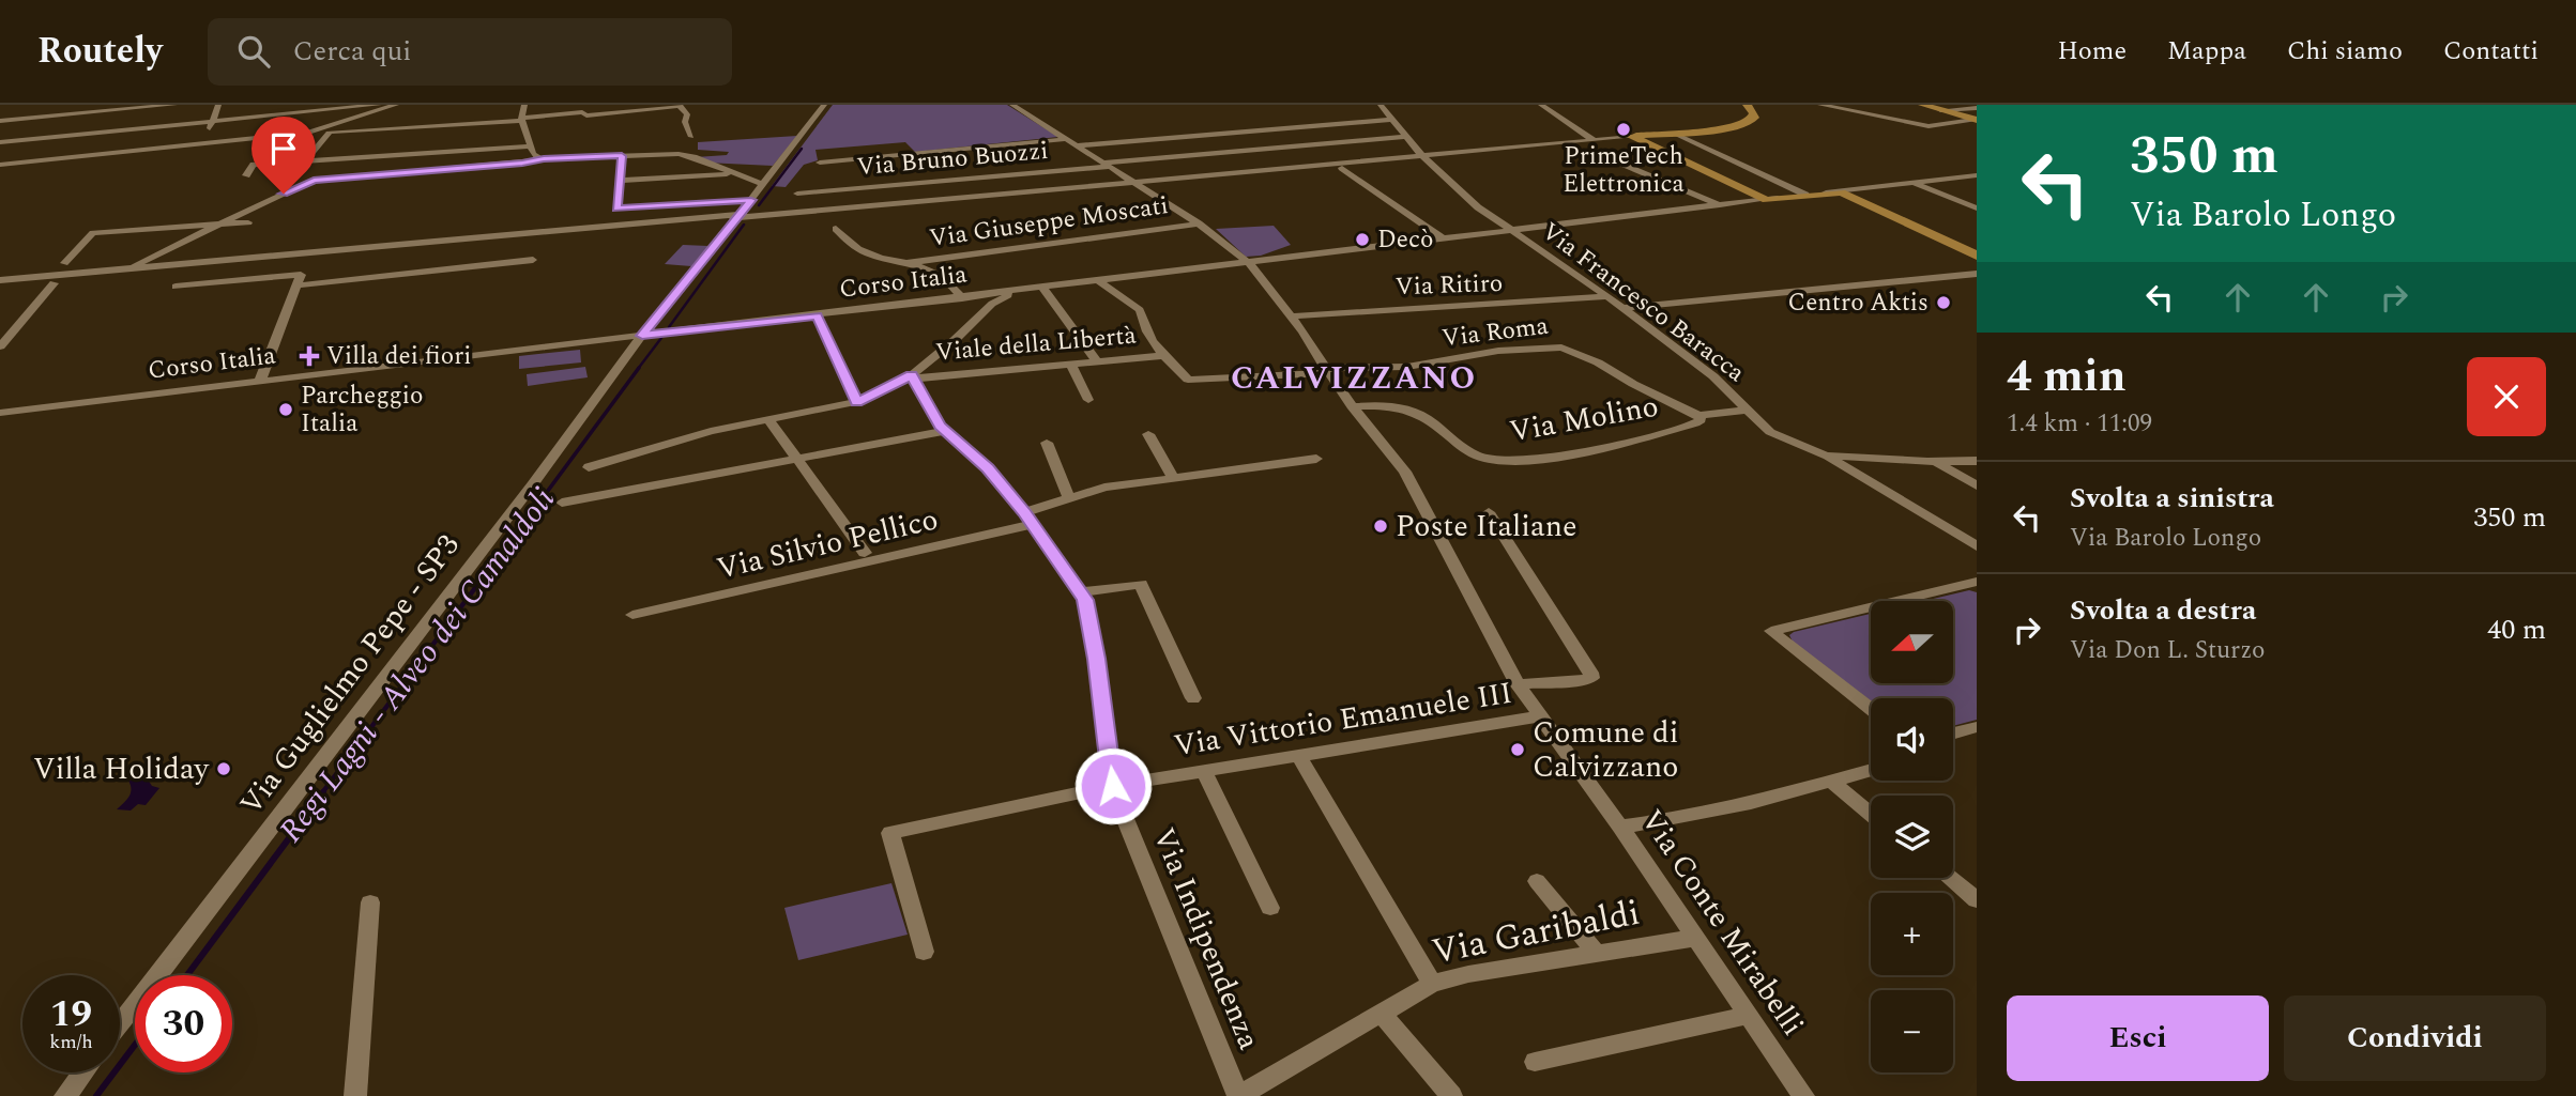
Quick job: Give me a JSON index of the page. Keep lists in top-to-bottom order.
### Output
{
  "streets": {
    "main road": ["Corso Italia"],
    "street": [
      "Via Bruno Buozzi",
      "Via Giuseppe Moscati",
      "Via Ritiro",
      "Via Francesco Baracca",
      "Via Roma",
      "Viale della Libertà",
      "Via Molino",
      "Via Silvio Pellico",
      "Via Guglielmo Pepe - SP3",
      "Via Vittorio Emanuele III",
      "Via Conte Mirabelli",
      "Via Garibaldi",
      "Via Indipendenza"
    ]
  },
  "crossings": [
    ["Via Bruno Buozzi", "Via Francesco Baracca"],
    ["Via Bruno Buozzi", "Via Conte Mirabelli"],
    ["Via Giuseppe Moscati", "Corso Italia"],
    ["Via Giuseppe Moscati", "Via Conte Mirabelli"],
    ["Corso Italia", "Via Francesco Baracca"],
    ["Corso Italia", "Via Roma"],
    ["Corso Italia", "Via Guglielmo Pepe - SP3"],
    ["Corso Italia", "Via Conte Mirabelli"],
    ["Via Ritiro", "Via Francesco Baracca"],
    ["Via Ritiro", "Via Conte Mirabelli"],
    ["Via Roma", "Viale della Libertà"],
    ["Via Roma", "Via Molino"],
    ["Via Roma", "Via Conte Mirabelli"],
    ["Viale della Libertà", "Via Indipendenza"],
    ["Via Molino", "Via Conte Mirabelli"],
    ["Via Silvio Pellico", "Via Indipendenza"],
    ["Via Vittorio Emanuele III", "Via Conte Mirabelli"],
    ["Via Vittorio Emanuele III", "Via Indipendenza"],
    ["Via Conte Mirabelli", "Via Garibaldi"],
    ["Via Garibaldi", "Via Indipendenza"]
  ],
  "districts": ["CALVIZZANO"],
  "water": ["Regi Lagni - Alveo dei Camaldoli"],
  "places": {
    "other": [
      "PrimeTech Elettronica",
      "Decò",
      "Centro Aktis",
      "Parcheggio Italia",
      "Poste Italiane",
      "Comune di Calvizzano",
      "Villa Holiday"
    ],
    "health": ["Villa dei fiori"]
  },
  "north": "left",
  "page": {
    "header": "Routely",
    "search": "Cerca qui",
    "nav": [
      "Home",
      "Mappa",
      "Chi siamo",
      "Contatti"
    ],
    "turn": ["350 m", "Via Barolo Longo"],
    "heading": ["4 min", "1.4 km · 11:09"],
    "list": [
      {
        "name": "Svolta a sinistra",
        "note": "Via Barolo Longo",
        "value": "350 m"
      },
      {
        "name": "Svolta a destra",
        "note": "Via Don L. Sturzo",
        "value": "40 m"
      }
    ],
    "map_buttons": ["+", "−"],
    "speed": "19 km/h",
    "limit": "30",
    "buttons": ["Esci", "Condividi"]
  }
}
